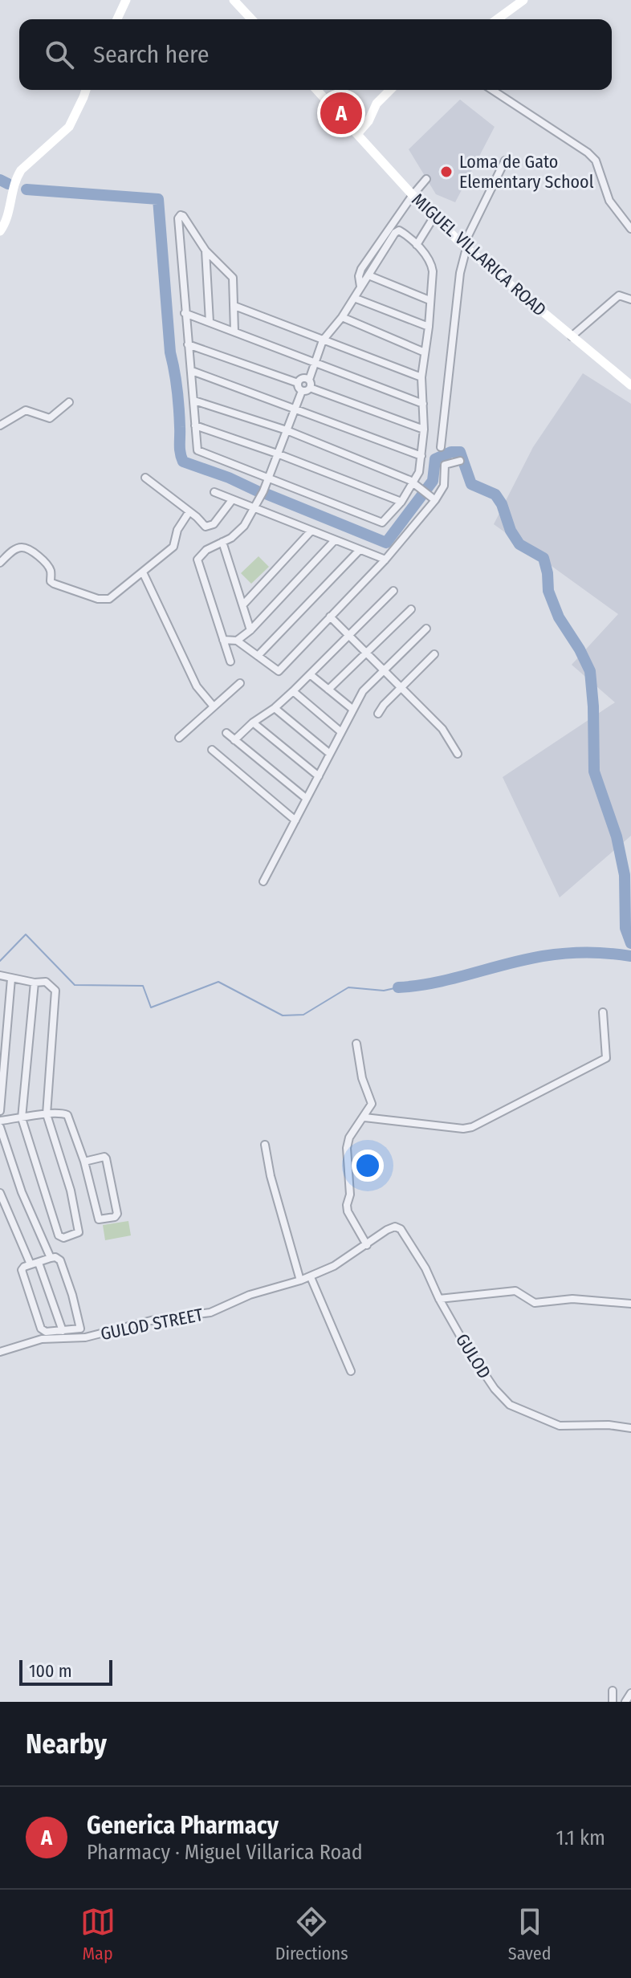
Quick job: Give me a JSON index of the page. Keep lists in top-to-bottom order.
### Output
{
  "streets": {
    "main road": ["MIGUEL VILLARICA ROAD"],
    "street": ["GULOD STREET", "GULOD"]
  },
  "crossings": [
    ["GULOD STREET", "GULOD"]
  ],
  "places": ["Loma de Gato Elementary School"],
  "scale_bar": "100 m",
  "page": {
    "search": "Search here",
    "pins": "A",
    "scale": "100 m",
    "heading": "Nearby",
    "list": [
      {
        "mark": "A",
        "name": "Generica Pharmacy",
        "note": "Pharmacy · Miguel Villarica Road",
        "value": "1.1 km"
      }
    ],
    "nav": ["Map", "Directions", "Saved"]
  }
}
